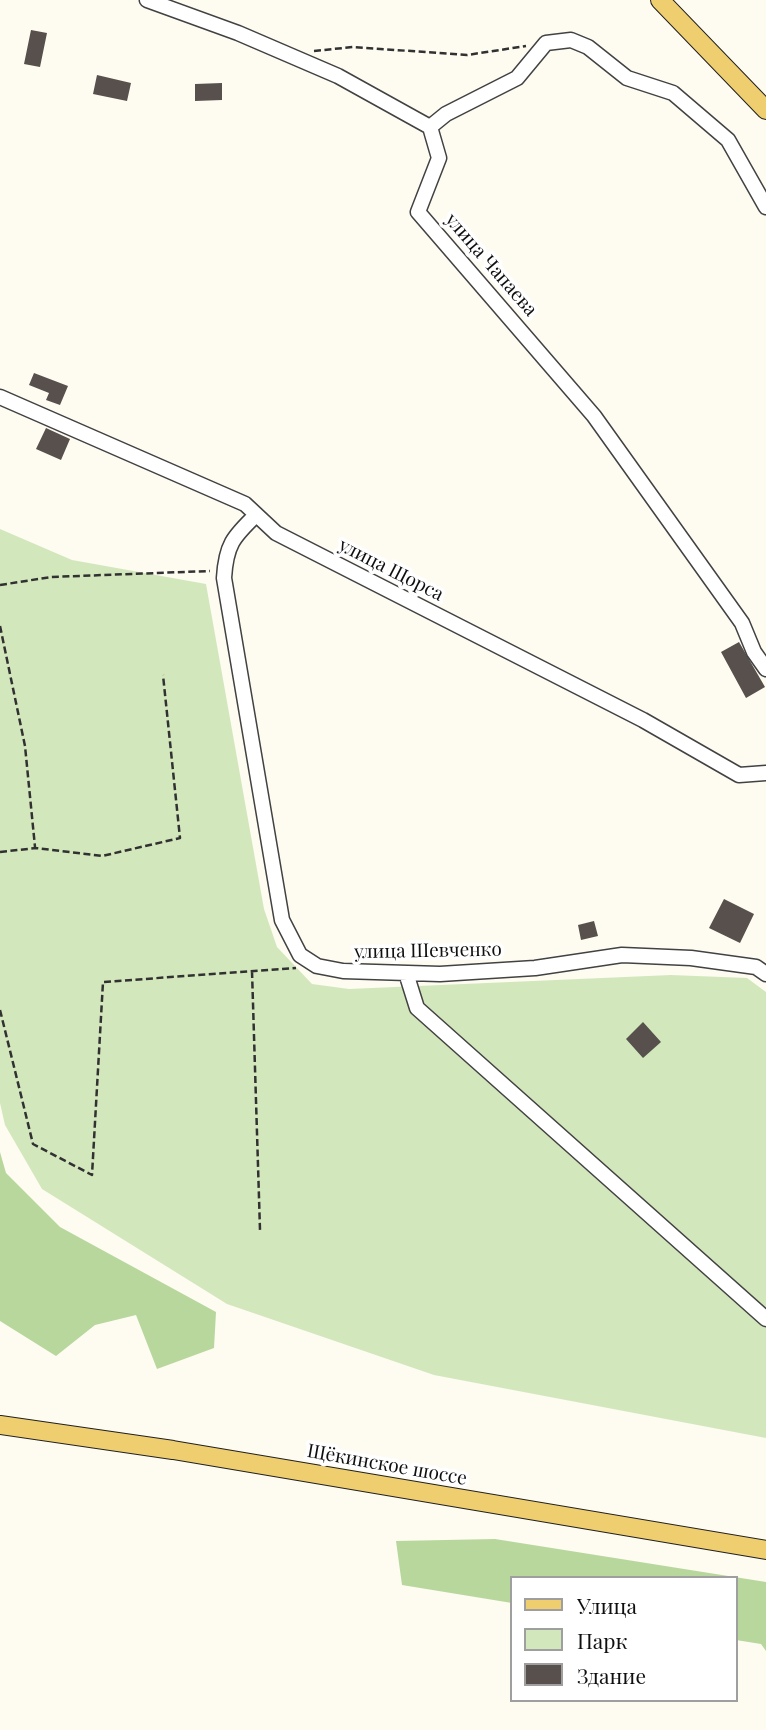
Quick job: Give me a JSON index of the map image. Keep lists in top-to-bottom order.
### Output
{
  "streets": {
    "main road": ["Щёкинское шоссе"],
    "street": ["улица Чапаева", "улица Щорса", "улица Шевченко"]
  },
  "legend": ["Улица", "Парк", "Здание"]
}
